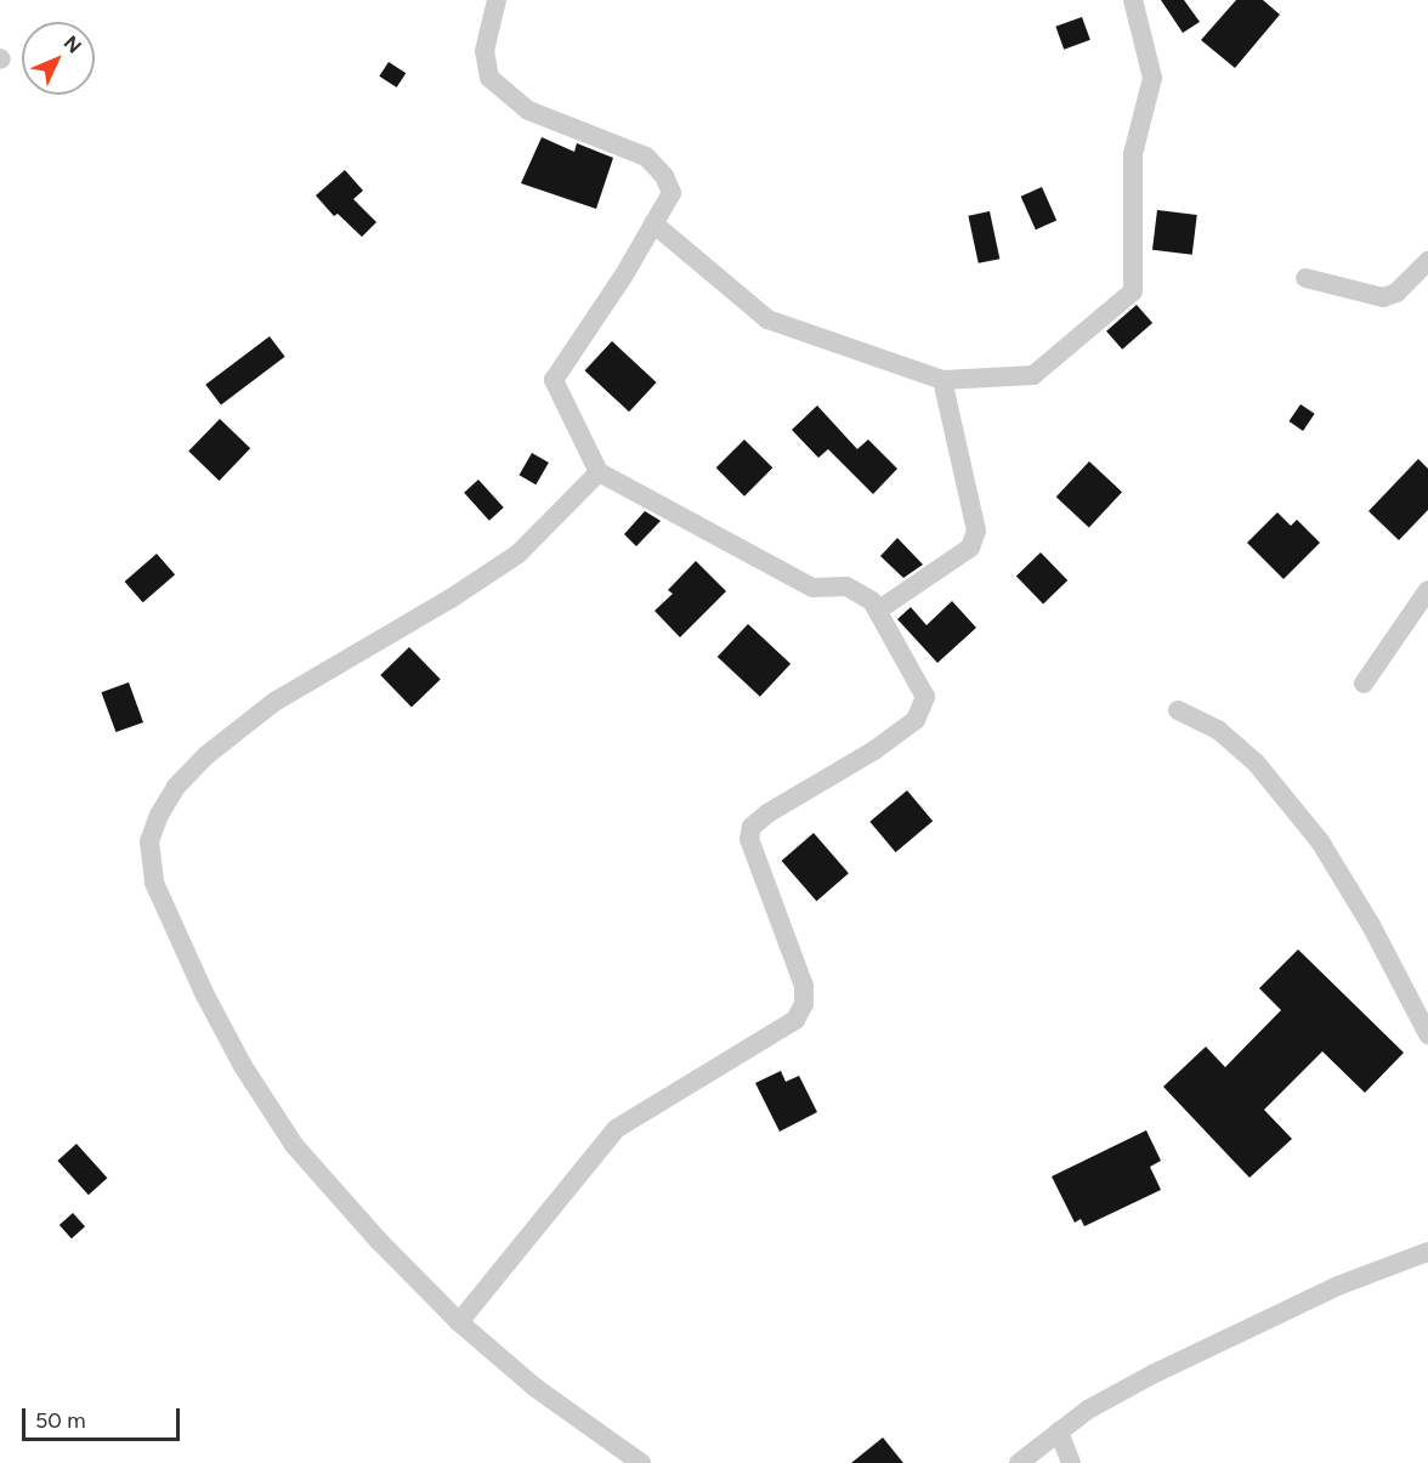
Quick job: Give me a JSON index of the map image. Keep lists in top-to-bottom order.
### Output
{
  "scale_bar": "50 m",
  "north": "top right"
}
